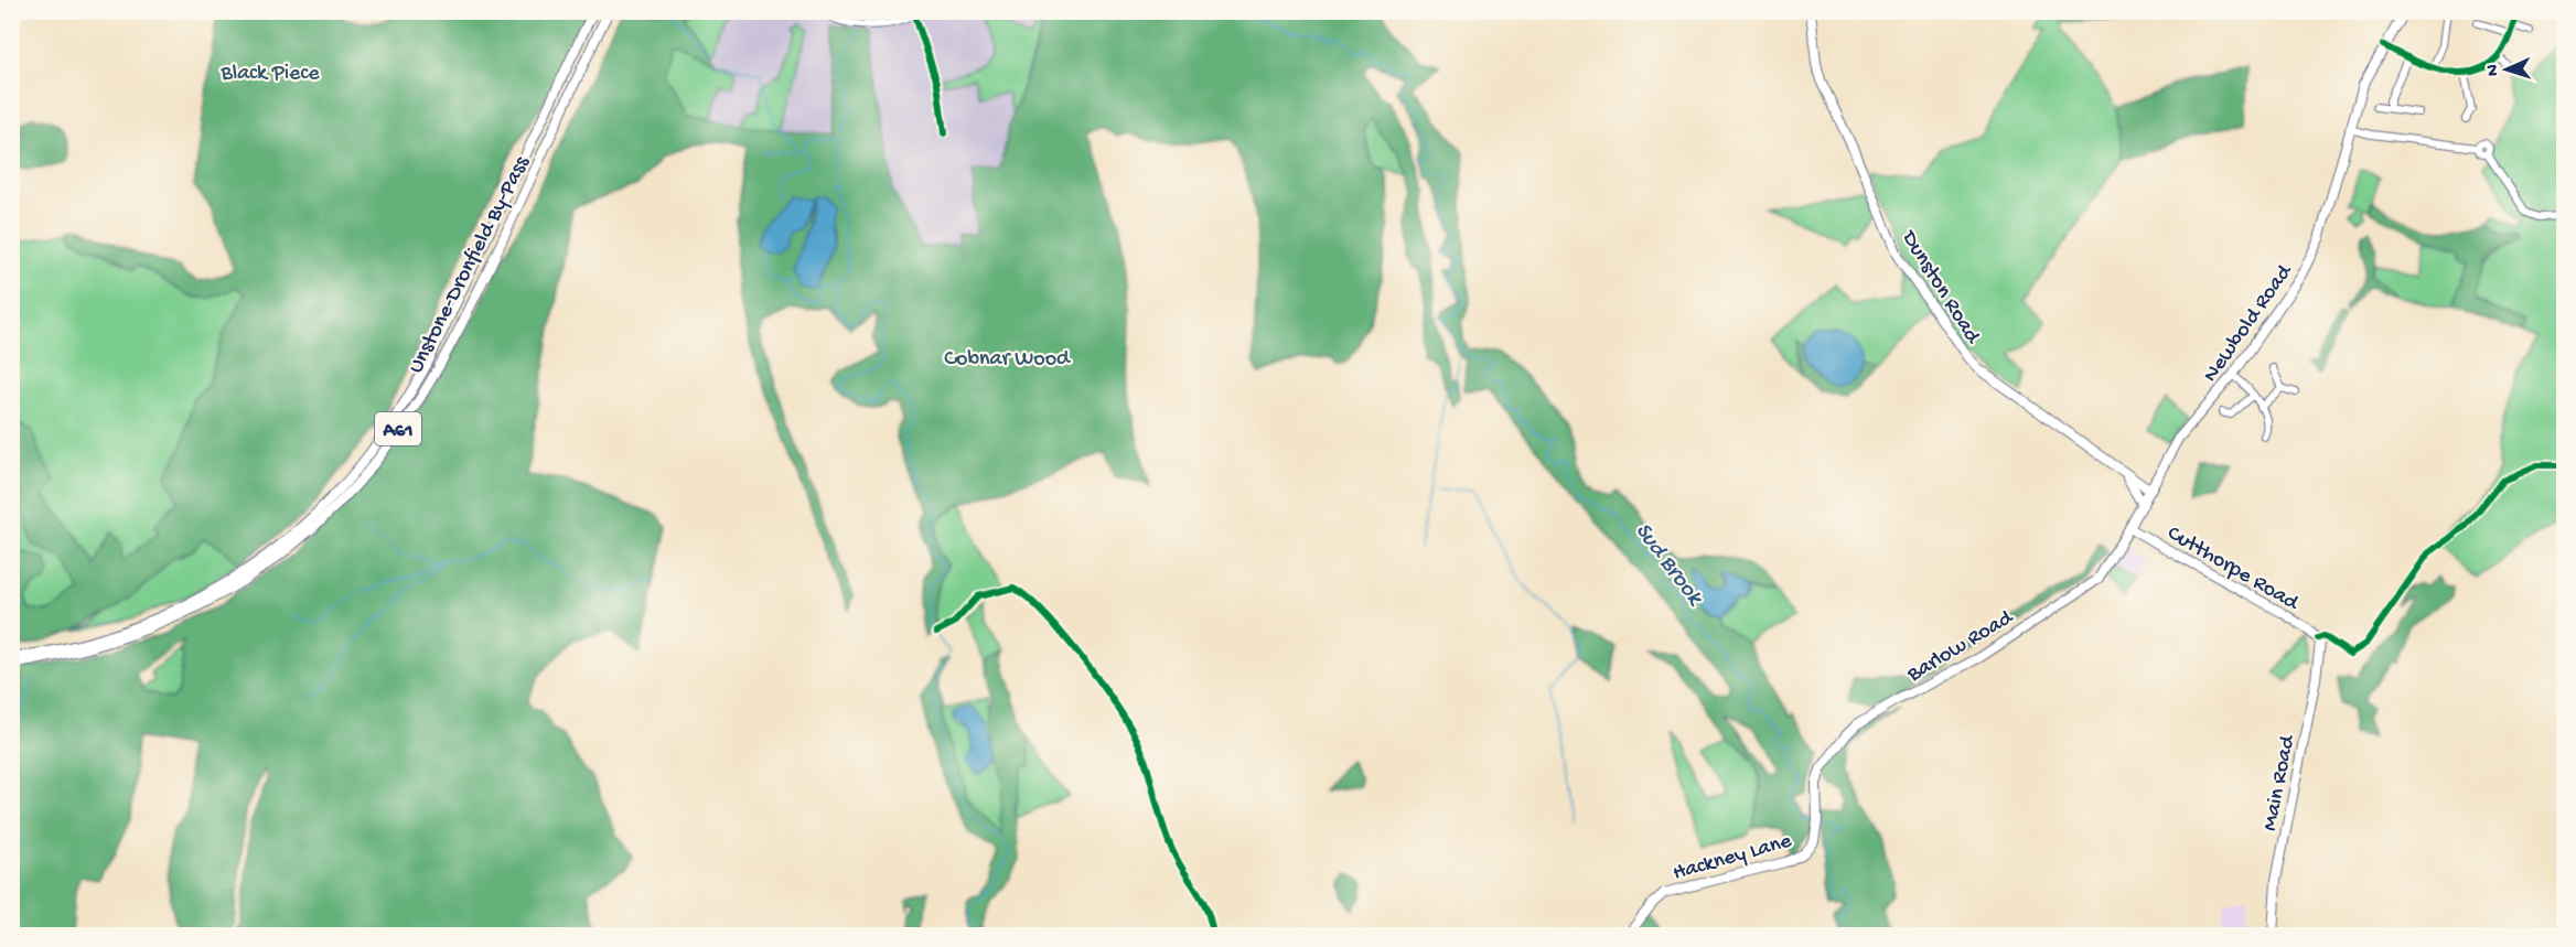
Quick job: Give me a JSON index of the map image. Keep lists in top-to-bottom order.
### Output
{
  "streets": {
    "highway": ["Unstone-Dronfield By-Pass", "A61"],
    "main road": [
      "Dunston Road",
      "Newbold Road",
      "Cutthorpe Road",
      "Barlow Road",
      "Main Road",
      "Hackney Lane"
    ]
  },
  "crossings": [
    ["Dunston Road", "Newbold Road"],
    ["Newbold Road", "Cutthorpe Road"],
    ["Newbold Road", "Barlow Road"],
    ["Cutthorpe Road", "Barlow Road"],
    ["Cutthorpe Road", "Main Road"],
    ["Barlow Road", "Hackney Lane"]
  ],
  "water": ["Sud Brook"],
  "parks": ["Black Piece", "Cobnar Wood"],
  "north": "left"
}
